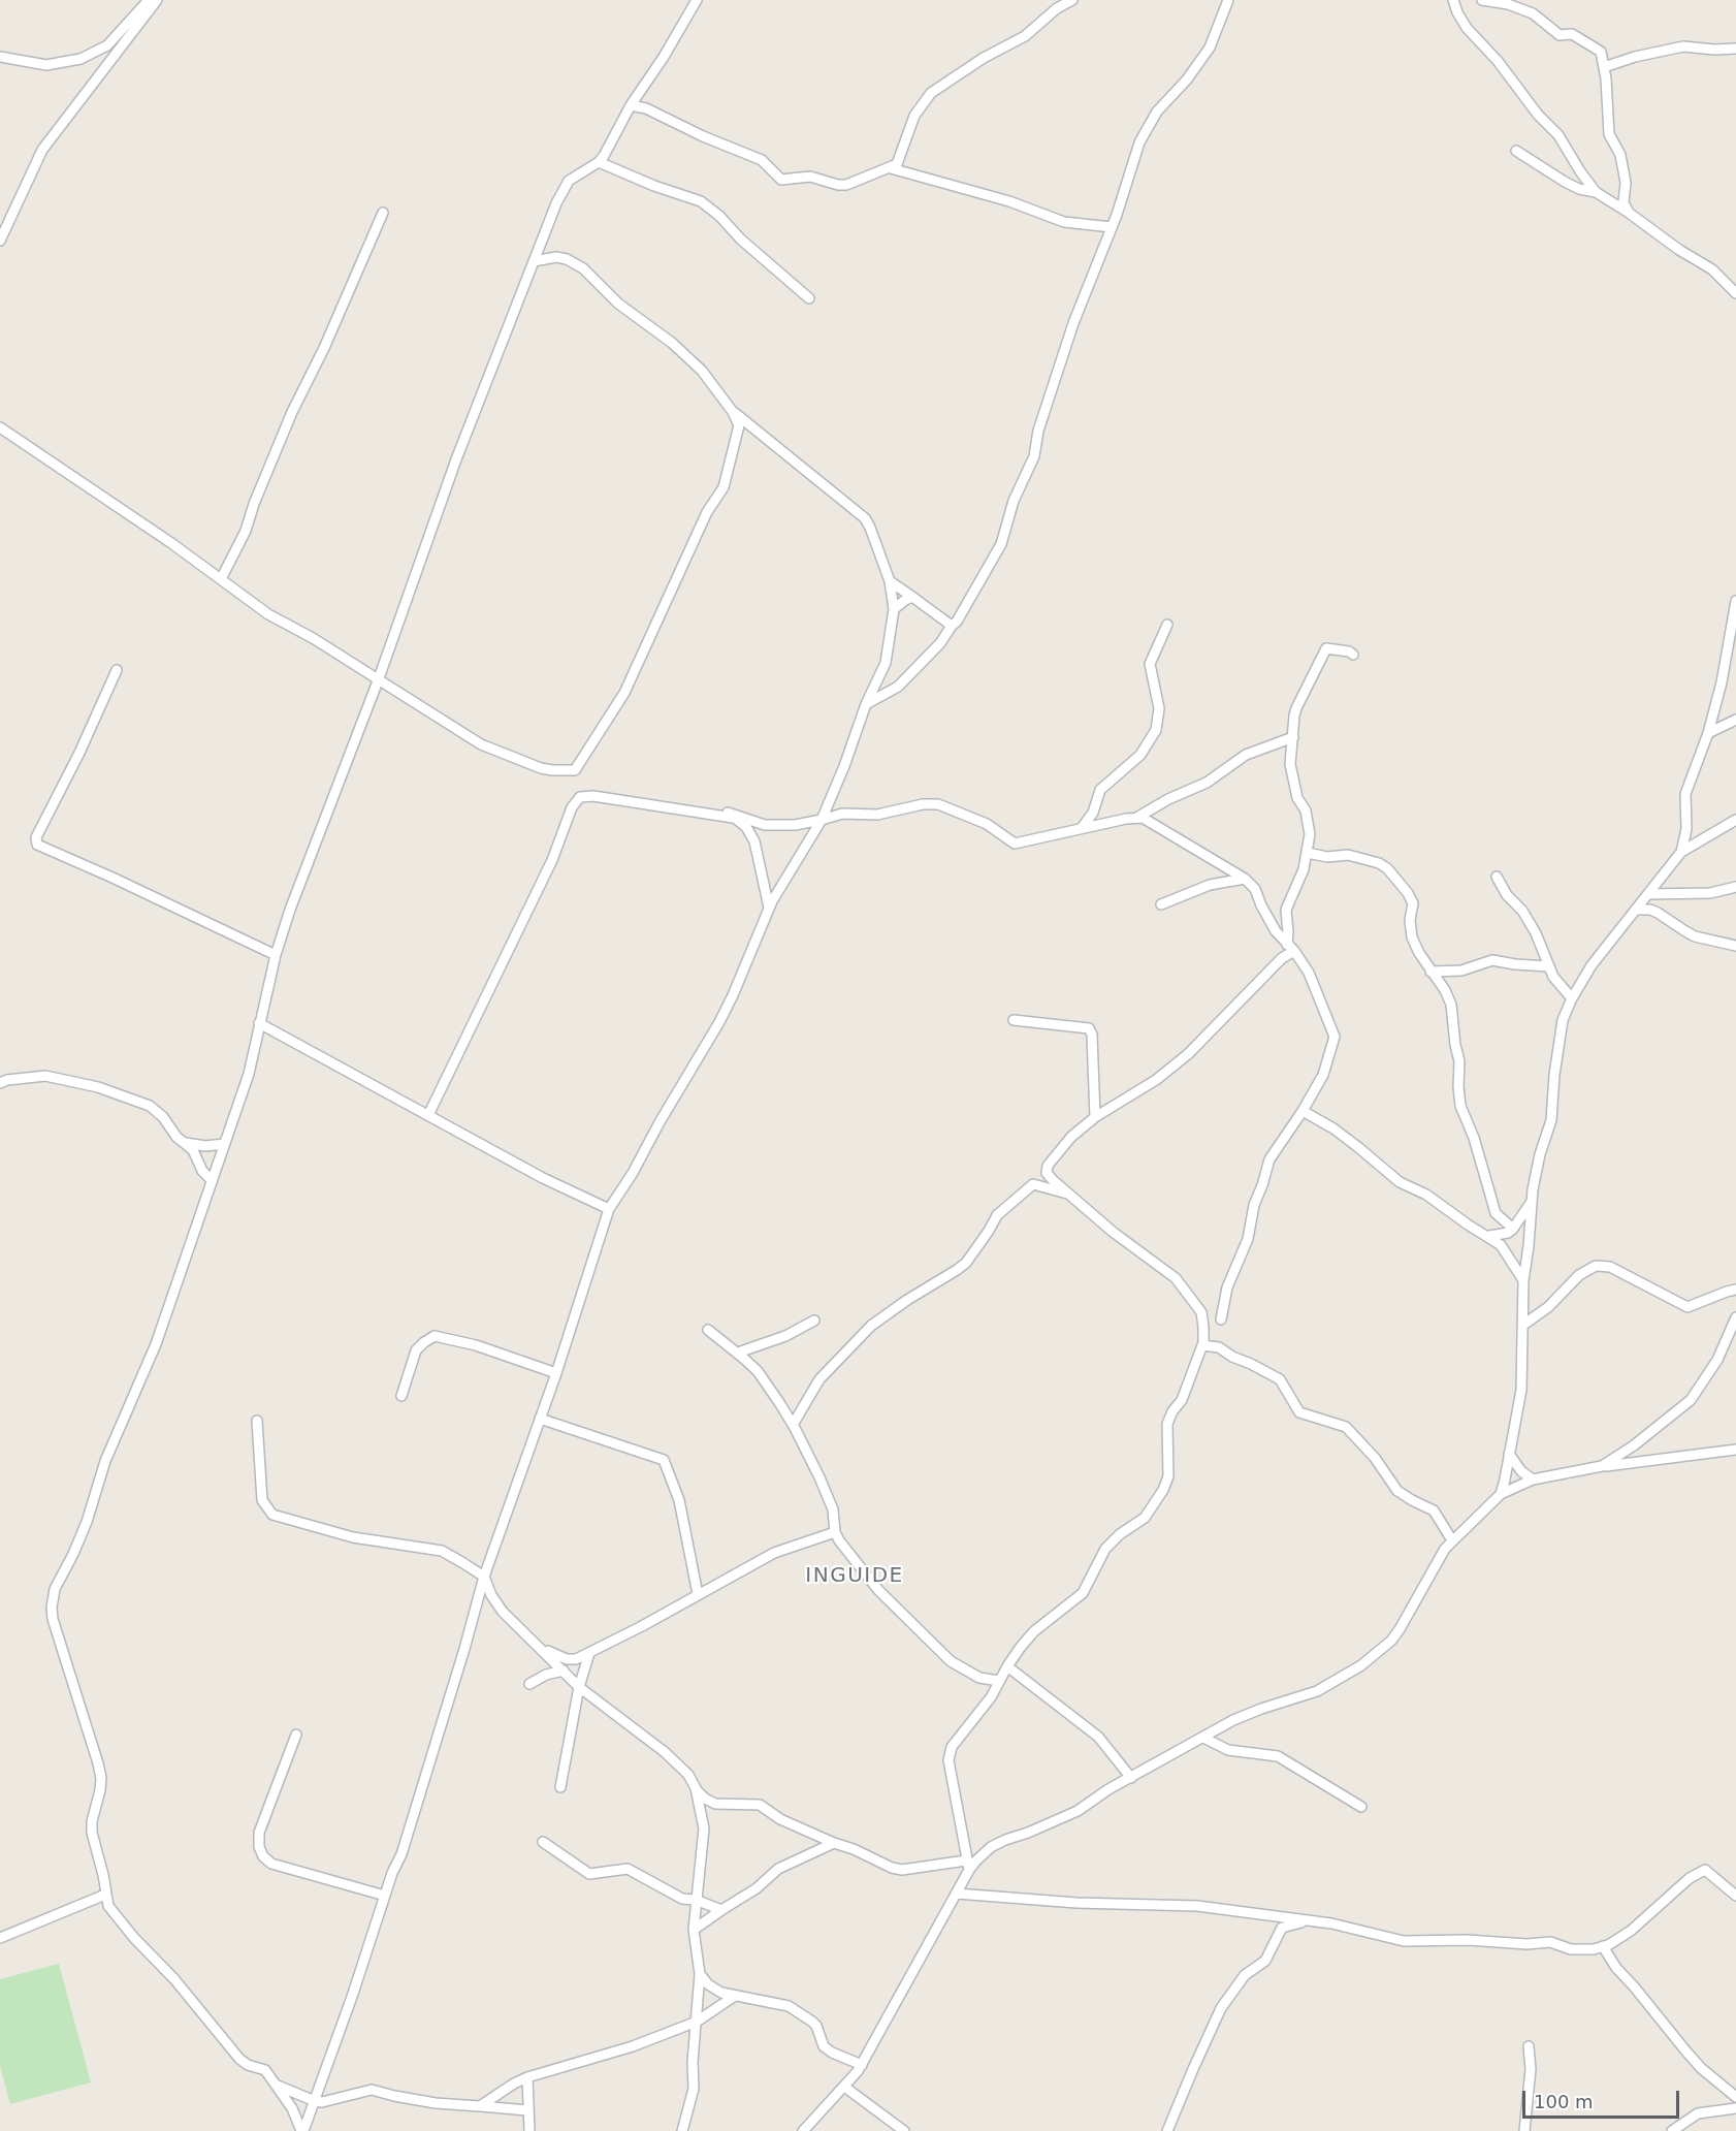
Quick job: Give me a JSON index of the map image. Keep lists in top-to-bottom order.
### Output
{
  "districts": ["INGUIDE"],
  "scale_bar": "100 m"
}
